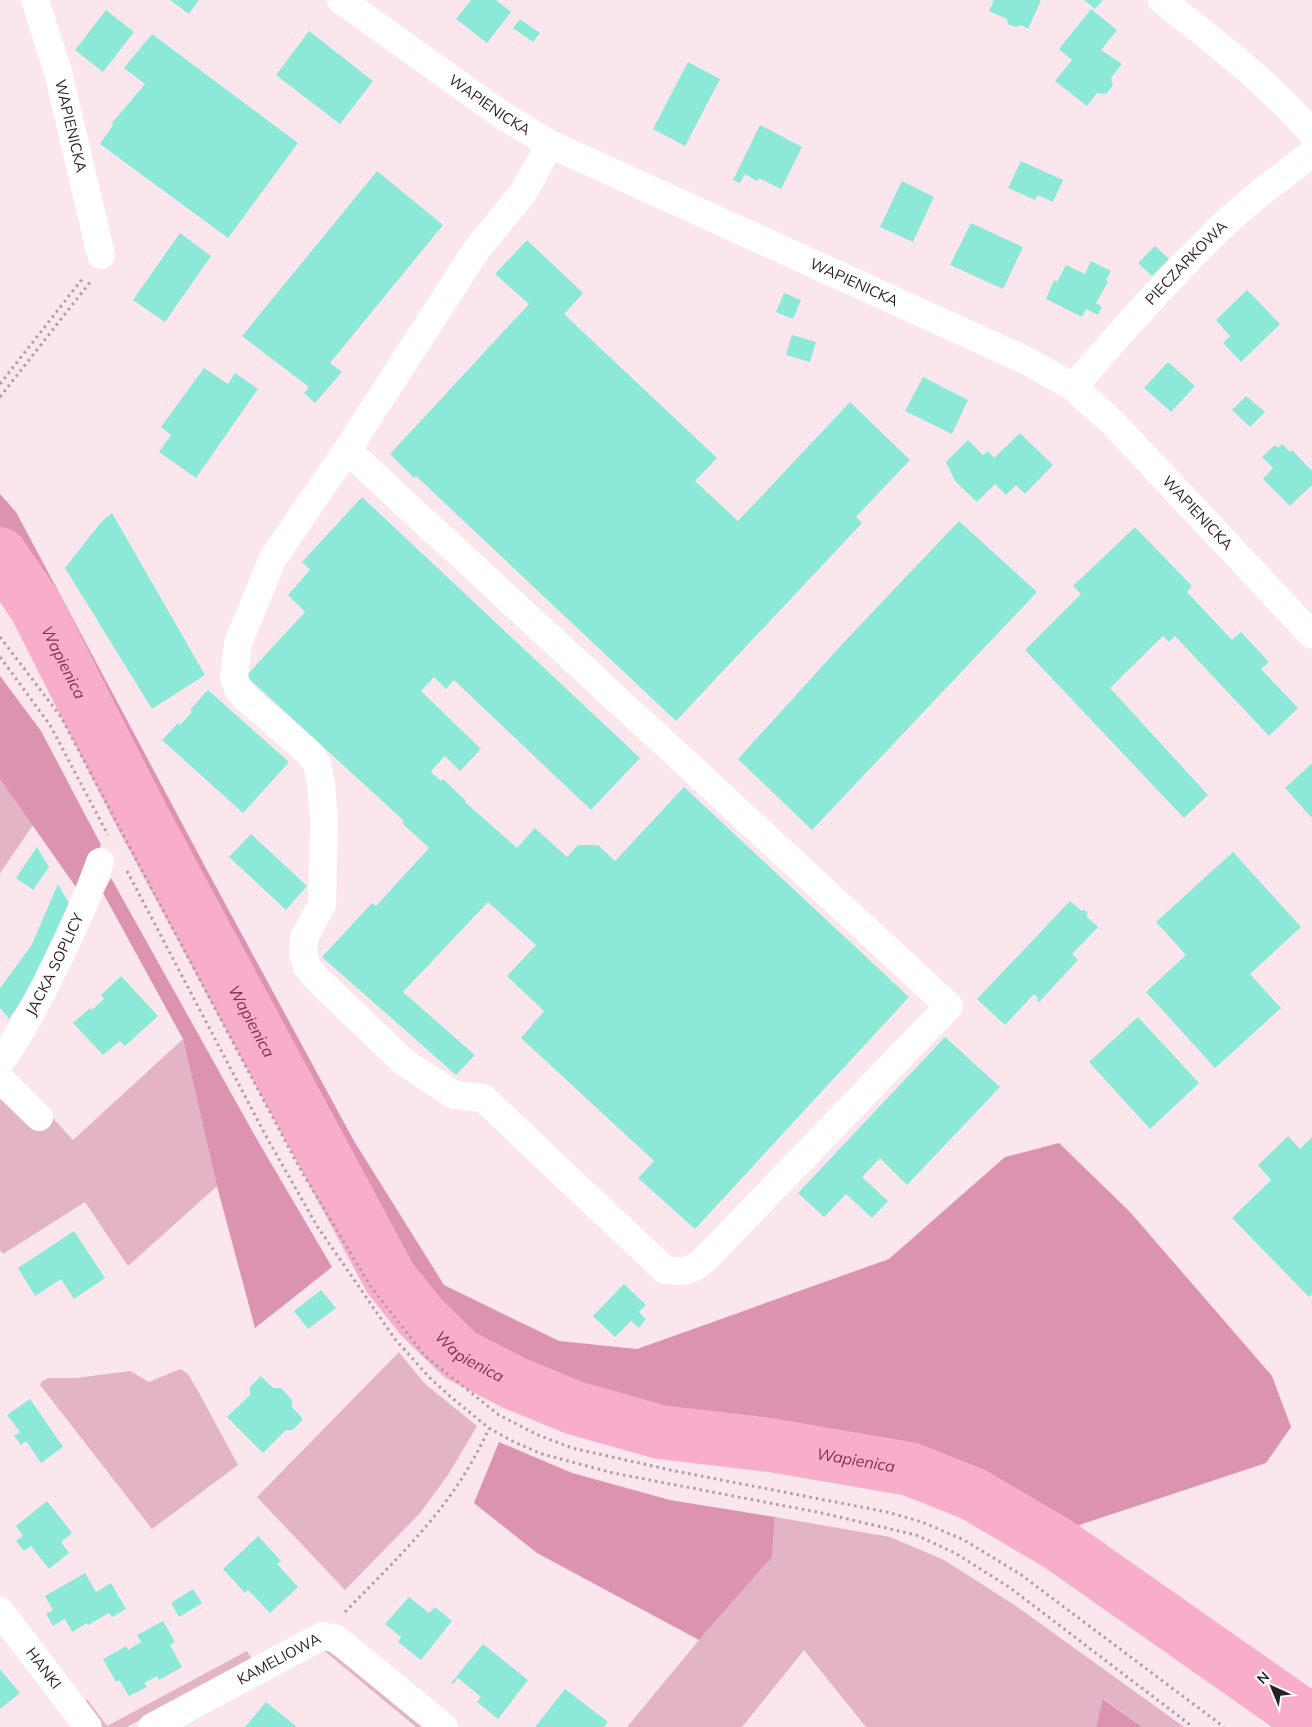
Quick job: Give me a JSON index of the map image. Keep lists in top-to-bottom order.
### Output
{
  "streets": {
    "street": [
      "WAPIENICKA",
      "PIECZARKOWA",
      "JACKA SOPLICY",
      "KAMELIOWA",
      "HANKI"
    ]
  },
  "crossings": [
    ["WAPIENICKA", "PIECZARKOWA"]
  ],
  "water": ["Wapienica"],
  "north": "top left"
}
